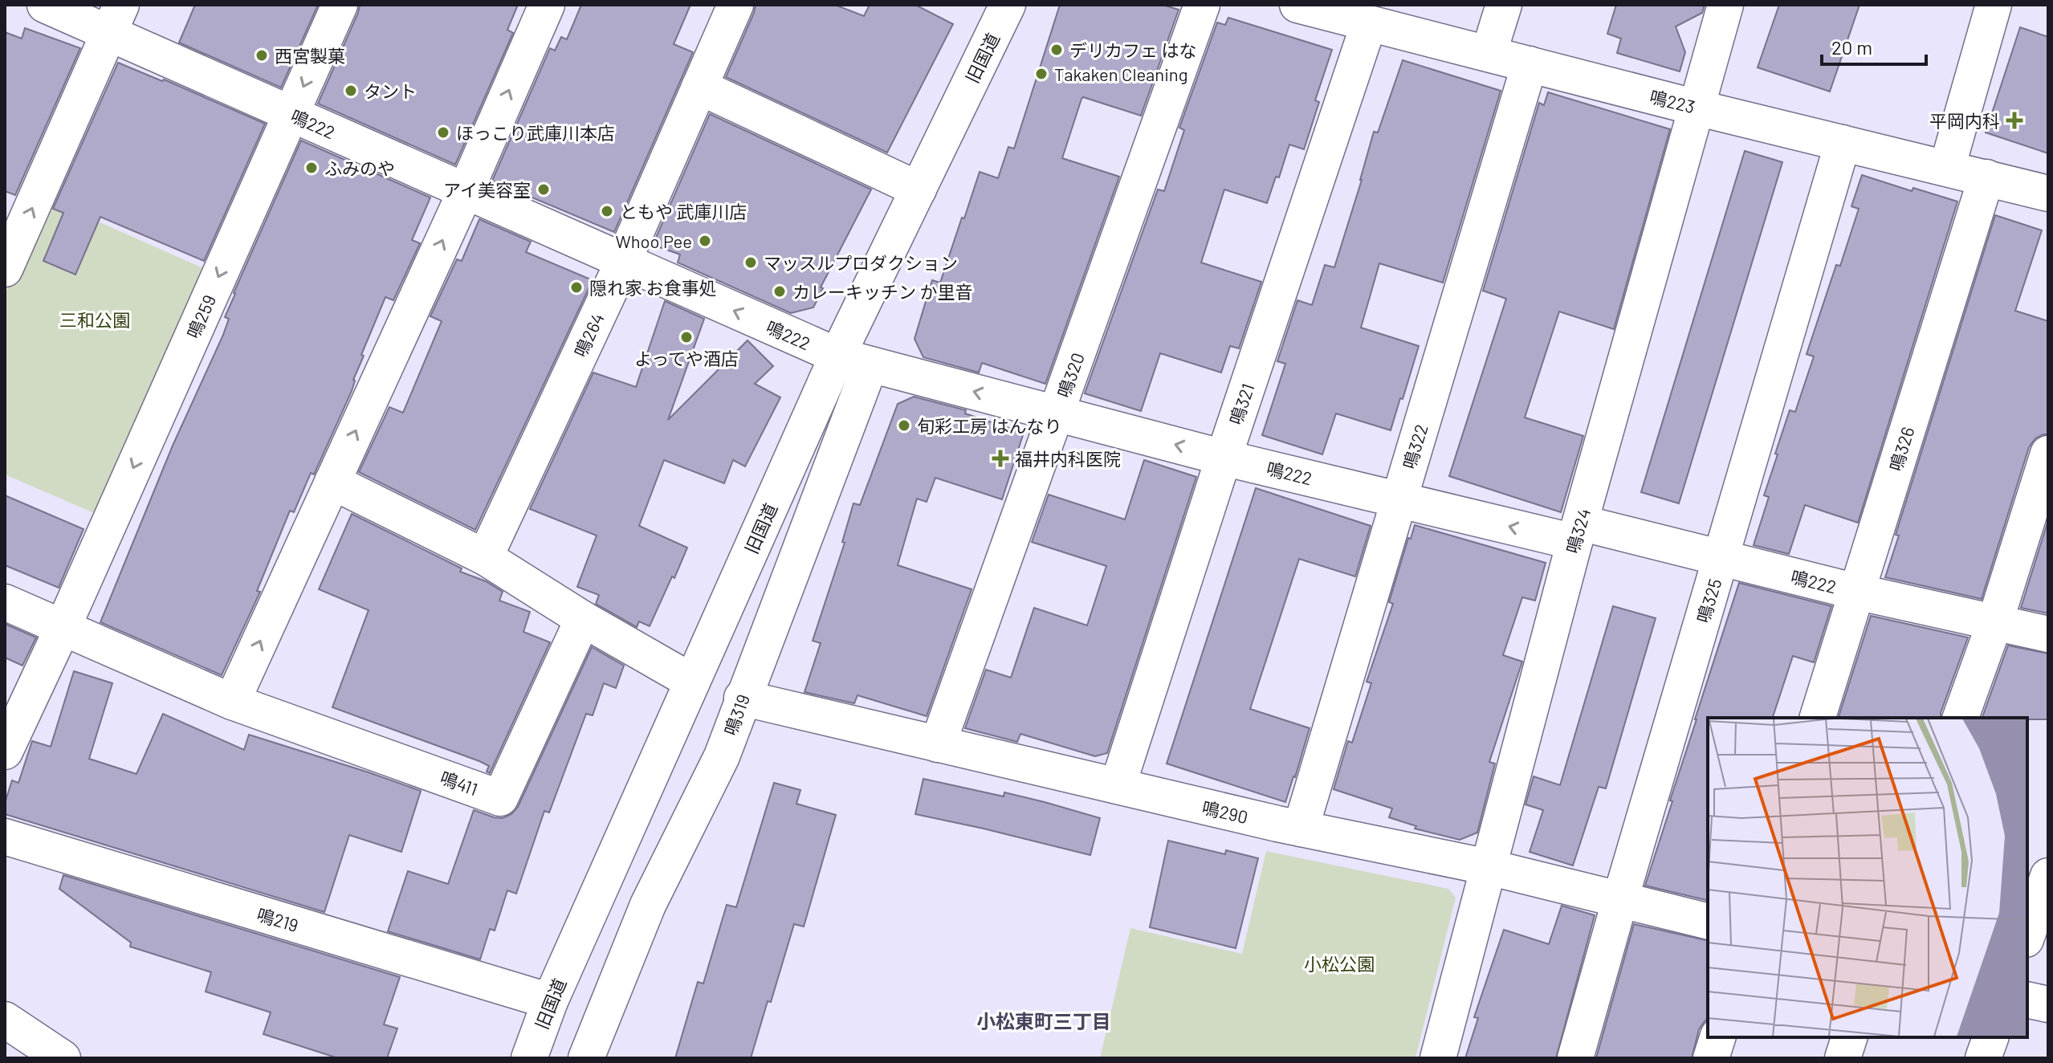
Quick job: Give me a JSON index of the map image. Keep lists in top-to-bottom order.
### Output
{
  "streets": {
    "street": [
      "旧国道",
      "鳴223",
      "鳴222",
      "鳴259",
      "鳴264",
      "鳴320",
      "鳴321",
      "鳴322",
      "鳴326",
      "鳴324",
      "鳴325",
      "鳴319",
      "鳴411",
      "鳴290",
      "鳴219"
    ]
  },
  "crossings": [
    ["旧国道", "鳴222"],
    ["旧国道", "鳴319"],
    ["旧国道", "鳴219"],
    ["鳴223", "鳴321"],
    ["鳴223", "鳴322"],
    ["鳴223", "鳴326"],
    ["鳴223", "鳴324"],
    ["鳴223", "鳴325"],
    ["鳴222", "鳴259"],
    ["鳴222", "鳴264"],
    ["鳴222", "鳴320"],
    ["鳴222", "鳴321"],
    ["鳴222", "鳴322"],
    ["鳴222", "鳴326"],
    ["鳴222", "鳴324"],
    ["鳴222", "鳴325"],
    ["鳴222", "鳴319"],
    ["鳴320", "鳴290"],
    ["鳴321", "鳴290"],
    ["鳴322", "鳴290"],
    ["鳴324", "鳴290"],
    ["鳴325", "鳴290"],
    ["鳴319", "鳴290"]
  ],
  "one_way": ["鳴222"],
  "districts": ["小松東町三丁目"],
  "parks": ["三和公園", "小松公園"],
  "places": {
    "other": [
      "デリカフェ はな",
      "西宮製菓",
      "Takaken Cleaning",
      "タント",
      "ほっこり武庫川本店",
      "ふみのや",
      "アイ美容室",
      "ともや 武庫川店",
      "Whoo Pee",
      "マッスルプロダクション",
      "隠れ家 お食事処",
      "カレーキッチン か里音",
      "よってや酒店",
      "旬彩工房 はんなり"
    ],
    "health": ["平岡内科", "福井内科医院"]
  },
  "scale_bar": "20 m"
}
